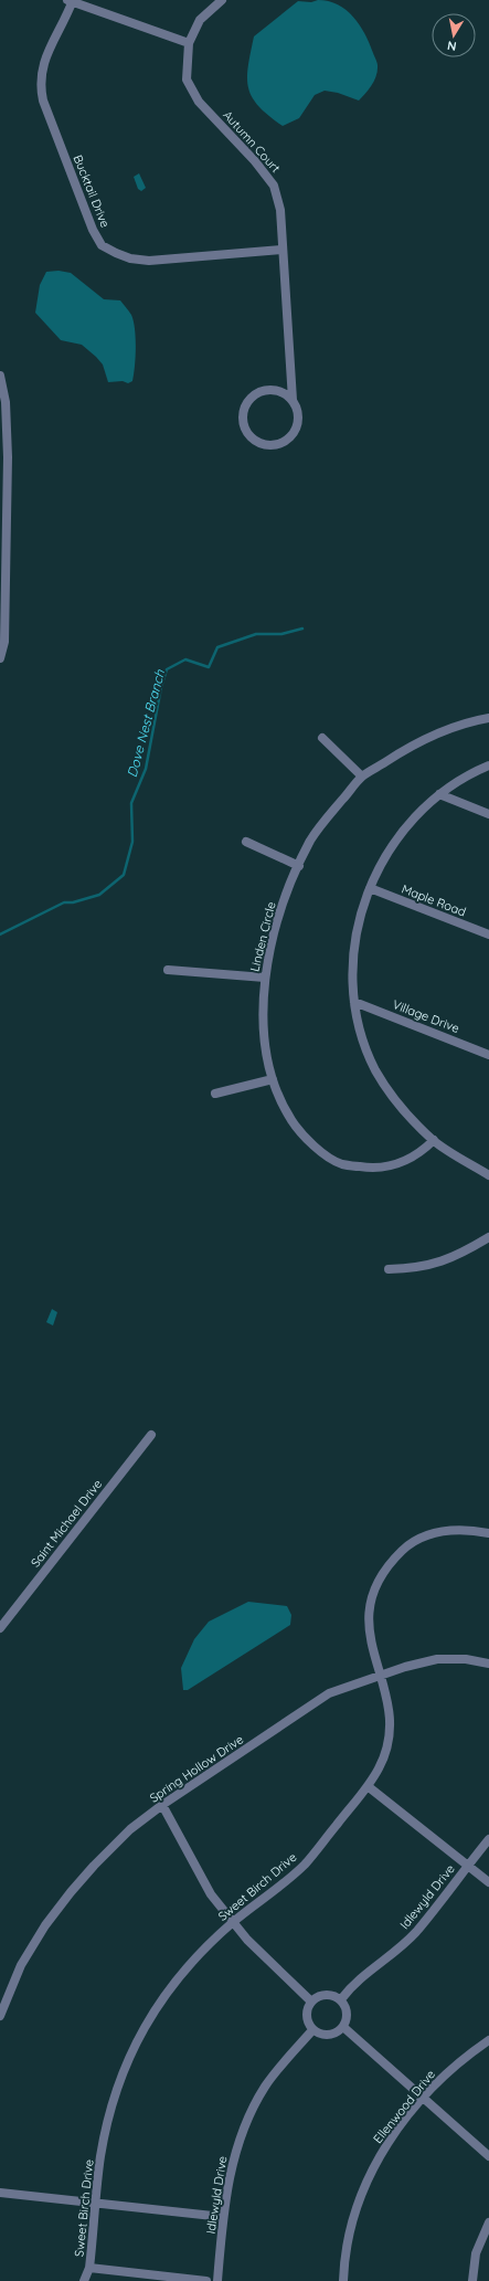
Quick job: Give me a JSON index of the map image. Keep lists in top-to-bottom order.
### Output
{
  "streets": {
    "street": [
      "Autumn Court",
      "Bucktail Drive",
      "Maple Road",
      "Linden Circle",
      "Village Drive",
      "Saint Michael Drive",
      "Spring Hollow Drive",
      "Sweet Birch Drive",
      "Idlewyld Drive",
      "Ellenwood Drive"
    ]
  },
  "crossings": [
    ["Autumn Court", "Bucktail Drive"],
    ["Spring Hollow Drive", "Sweet Birch Drive"]
  ],
  "water": ["Dove Nest Branch"],
  "north": "bottom"
}
